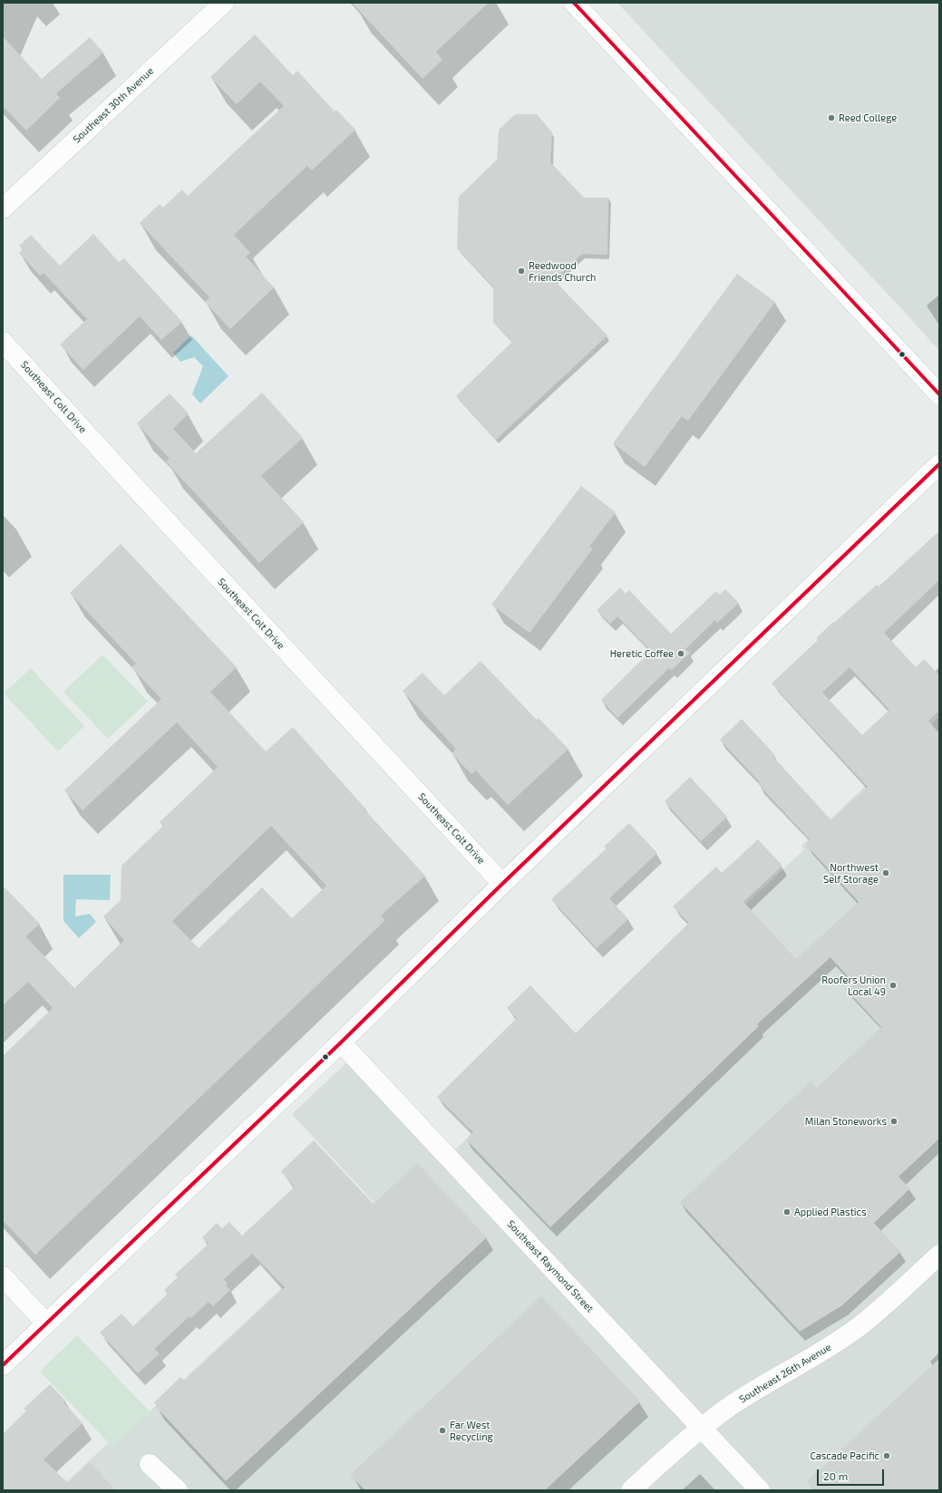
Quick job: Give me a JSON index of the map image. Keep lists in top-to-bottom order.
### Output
{
  "streets": {
    "street": [
      "Southeast 30th Avenue",
      "Southeast Colt Drive",
      "Southeast Raymond Street",
      "Southeast 26th Avenue"
    ]
  },
  "crossings": [
    ["Southeast Raymond Street", "Southeast 26th Avenue"]
  ],
  "places": [
    "Reed College",
    "Reedwood Friends Church",
    "Heretic Coffee",
    "Northwest Self Storage",
    "Roofers Union Local 49",
    "Milan Stoneworks",
    "Applied Plastics",
    "Far West Recycling",
    "Cascade Pacific"
  ],
  "scale_bar": "20 m"
}
